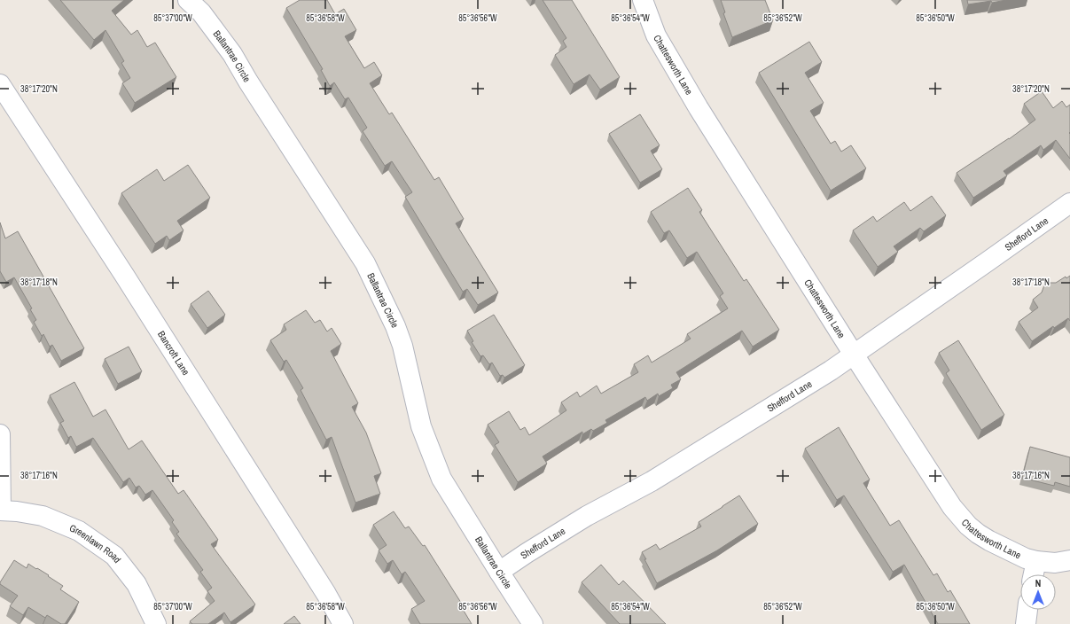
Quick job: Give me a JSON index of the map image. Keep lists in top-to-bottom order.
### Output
{
  "streets": {
    "street": [
      "Ballantrae Circle",
      "Chattesworth Lane",
      "Shefford Lane",
      "Bancroft Lane",
      "Greenlawn Road"
    ]
  },
  "crossings": [
    ["Ballantrae Circle", "Shefford Lane"],
    ["Chattesworth Lane", "Shefford Lane"]
  ],
  "north": "top",
  "coordinates": [
    "85°37'00\"W",
    "85°36'58\"W",
    "85°36'56\"W",
    "85°36'54\"W",
    "85°36'52\"W",
    "85°36'50\"W",
    "38°17'20\"N",
    "38°17'18\"N",
    "38°17'16\"N"
  ]
}
